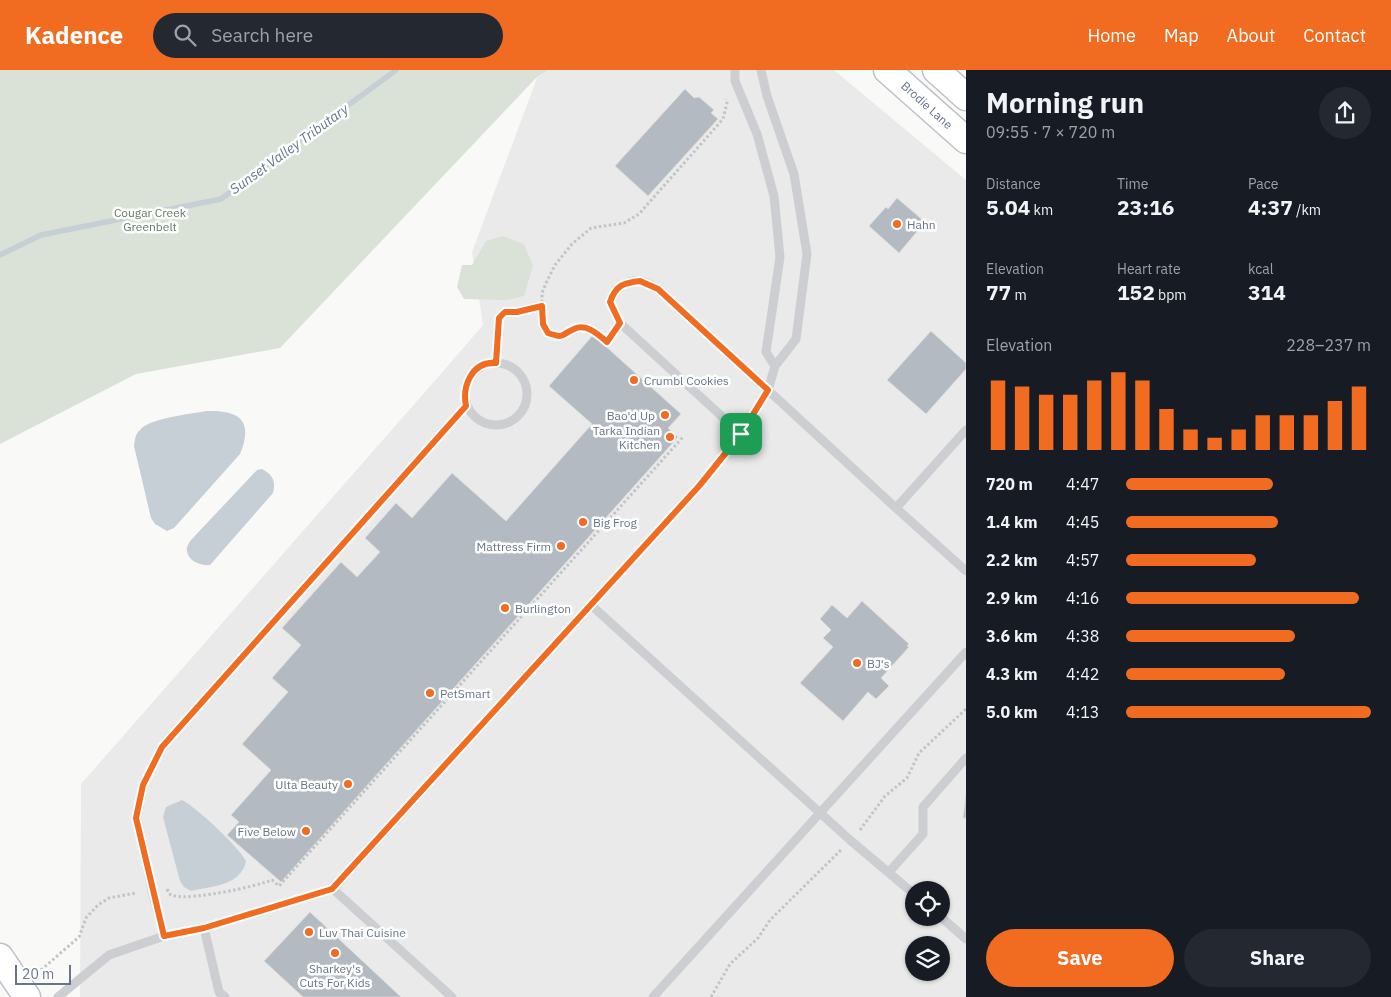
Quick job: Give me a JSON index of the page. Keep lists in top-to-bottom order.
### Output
{
  "streets": {
    "main road": ["Brodie Lane"]
  },
  "water": ["Sunset Valley Tributary"],
  "parks": ["Cougar Creek Greenbelt"],
  "places": [
    "Hahn",
    "Crumbl Cookies",
    "Bao'd Up",
    "Tarka Indian Kitchen",
    "Big Frog",
    "Mattress Firm",
    "Burlington",
    "BJ's",
    "PetSmart",
    "Ulta Beauty",
    "Five Below",
    "Luv Thai Cuisine",
    "Sharkey's Cuts For Kids"
  ],
  "scale_bar": "20 m",
  "page": {
    "header": "Kadence",
    "search": "Search here",
    "nav": [
      "Home",
      "Map",
      "About",
      "Contact"
    ],
    "heading": ["Morning run", "09:55 · 7 × 720 m"],
    "stats": [
      ["Distance", "5.04 km"],
      ["Time", "23:16"],
      ["Pace", "4:37 /km"],
      ["Elevation", "77 m"],
      ["Heart rate", "152 bpm"],
      ["kcal", "314"]
    ],
    "chart": ["Elevation", "228–237 m"],
    "list": [
      {
        "name": "720 m",
        "note": "4:47"
      },
      {
        "name": "1.4 km",
        "note": "4:45"
      },
      {
        "name": "2.2 km",
        "note": "4:57"
      },
      {
        "name": "2.9 km",
        "note": "4:16"
      },
      {
        "name": "3.6 km",
        "note": "4:38"
      },
      {
        "name": "4.3 km",
        "note": "4:42"
      },
      {
        "name": "5.0 km",
        "note": "4:13"
      }
    ],
    "buttons": ["Save", "Share"],
    "scale": "20 m"
  }
}
